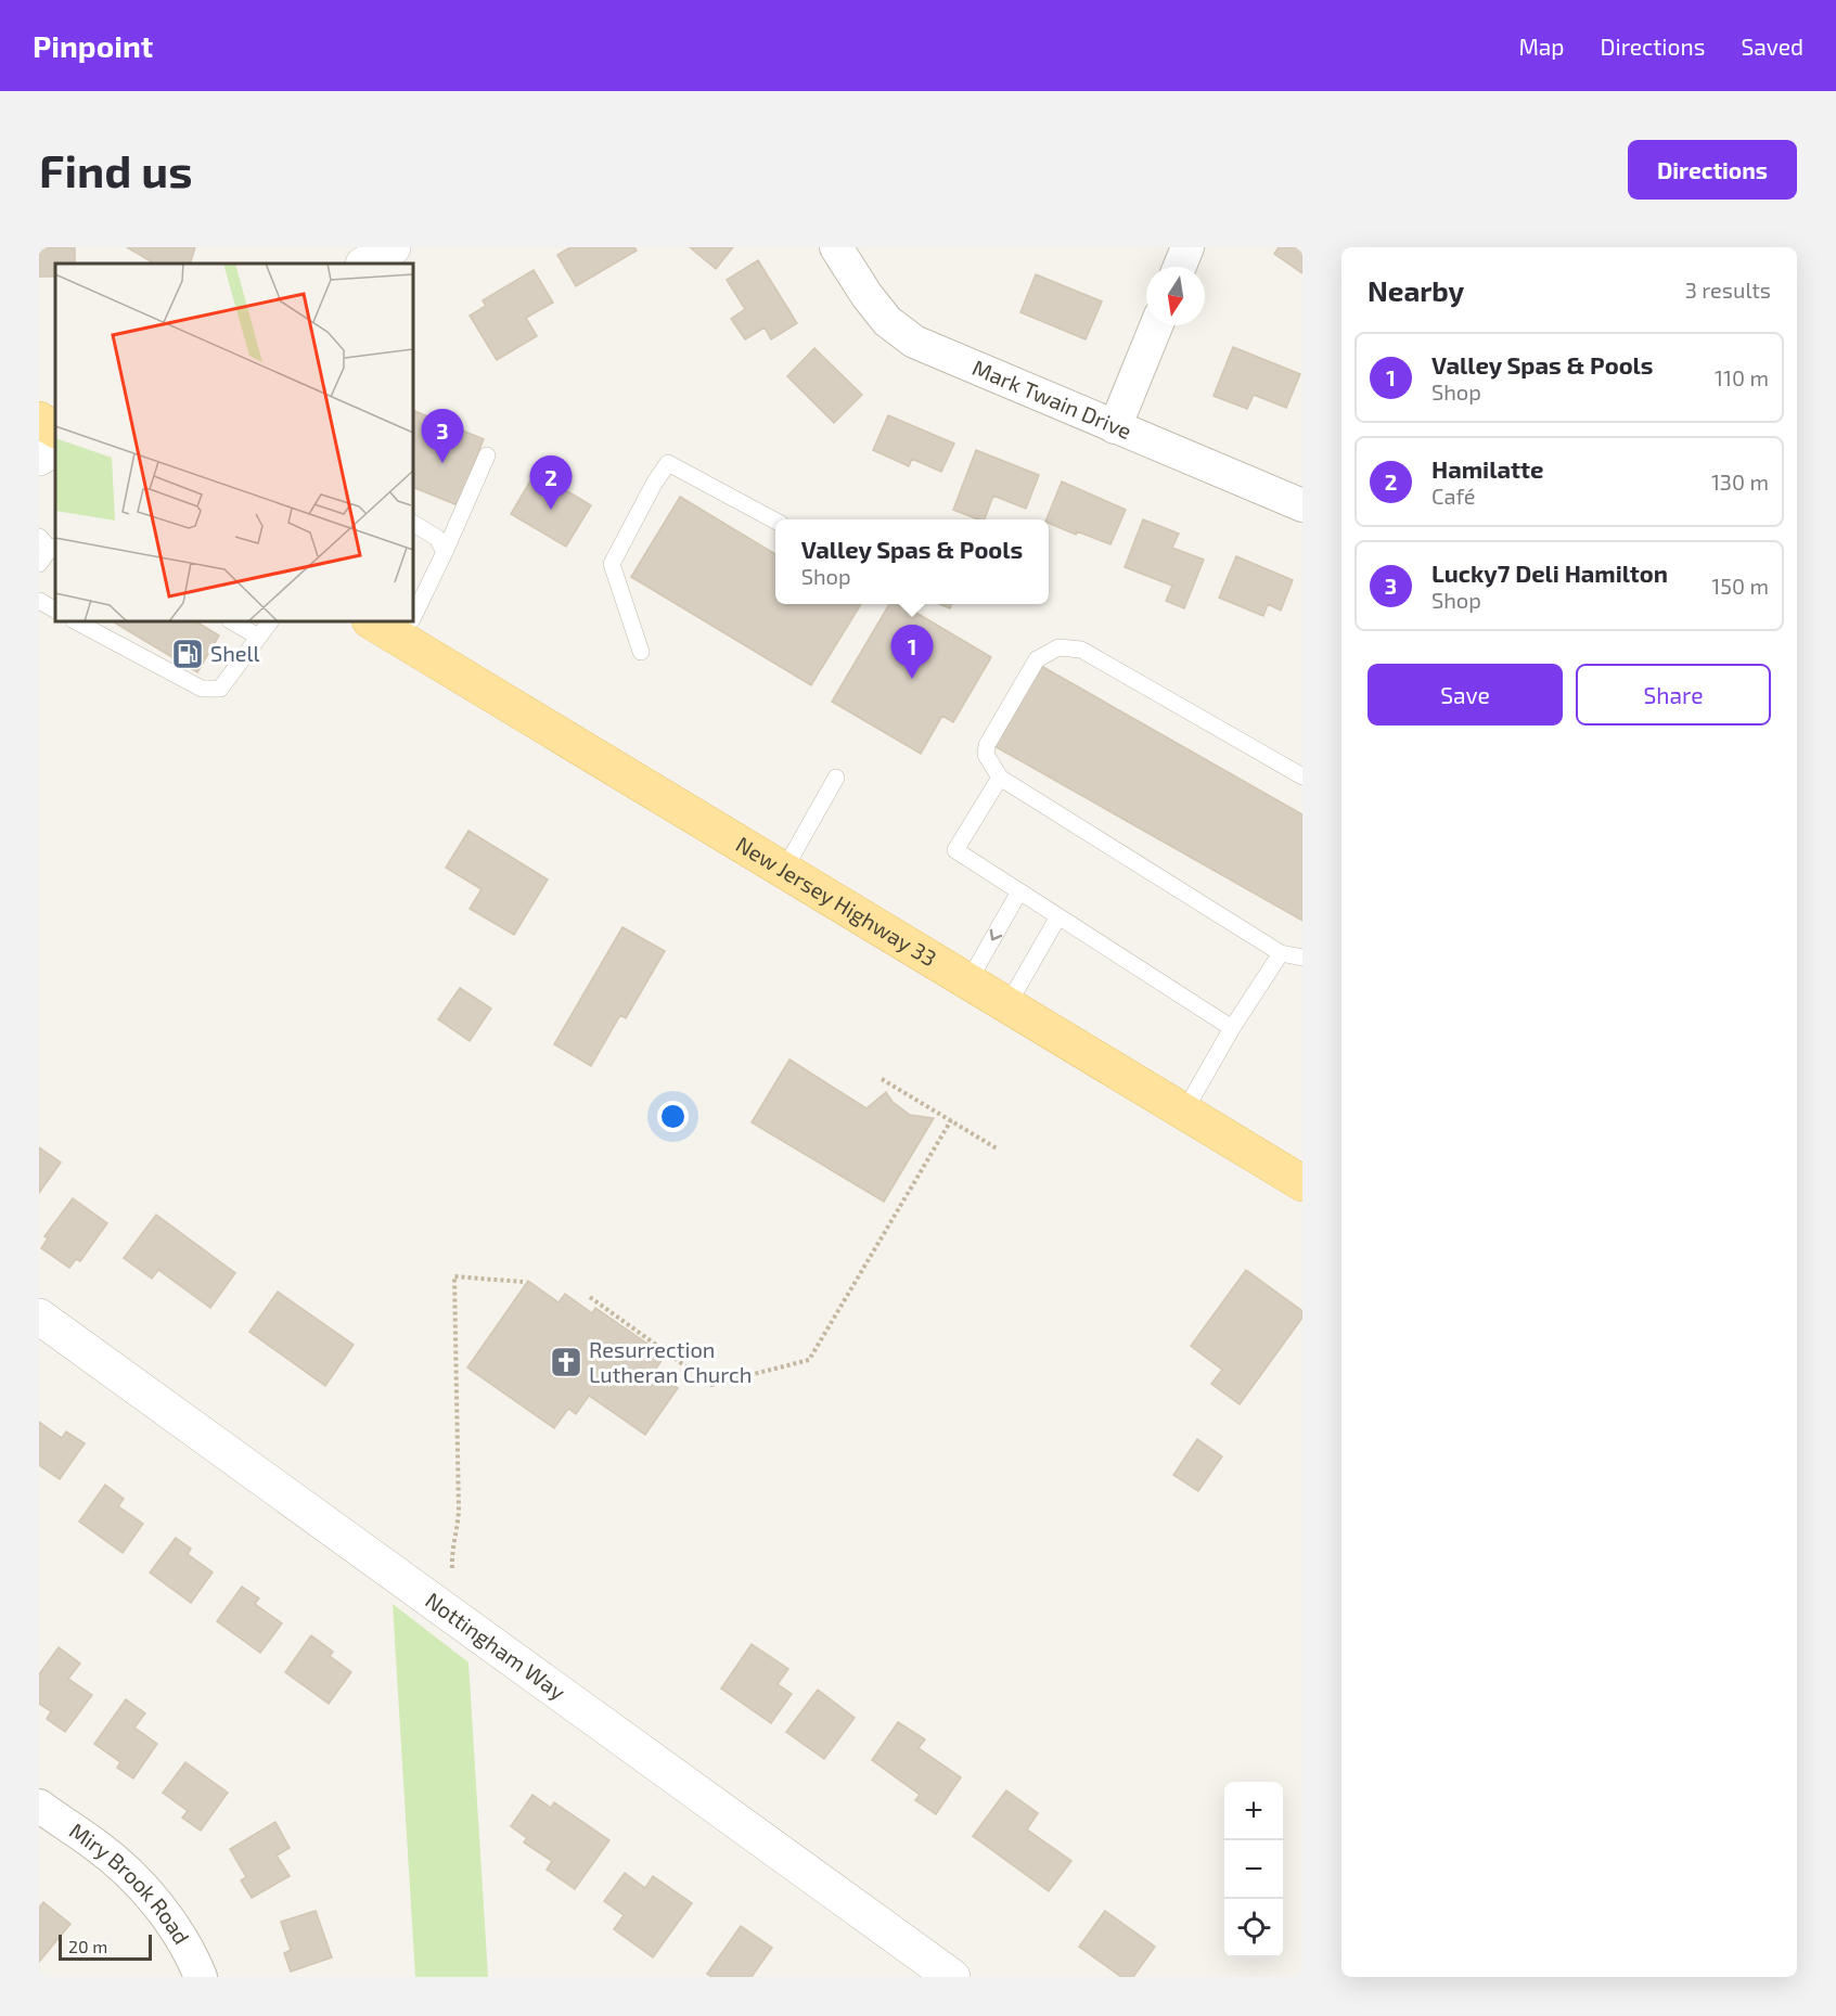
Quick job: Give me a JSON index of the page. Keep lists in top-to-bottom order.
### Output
{
  "streets": {
    "main road": ["New Jersey Highway 33"],
    "street": ["Mark Twain Drive", "Nottingham Way", "Miry Brook Road"]
  },
  "places": {
    "fuel station": ["Shell"],
    "church": ["Resurrection Lutheran Church"]
  },
  "scale_bar": "20 m",
  "north": "bottom",
  "page": {
    "header": "Pinpoint",
    "nav": ["Map", "Directions", "Saved"],
    "buttons": [
      "Directions",
      ["Save", "Share"]
    ],
    "title": "Find us",
    "heading": ["Nearby", "3 results"],
    "list": [
      {
        "mark": "1",
        "name": "Valley Spas & Pools",
        "note": "Shop",
        "value": "110 m"
      },
      {
        "mark": "2",
        "name": "Hamilatte",
        "note": "Café",
        "value": "130 m"
      },
      {
        "mark": "3",
        "name": "Lucky7 Deli Hamilton",
        "note": "Shop",
        "value": "150 m"
      }
    ],
    "pins": ["3", "2", "1"],
    "popup": ["Valley Spas & Pools", "Shop"],
    "map_buttons": ["+", "−"],
    "scale": "20 m"
  }
}
